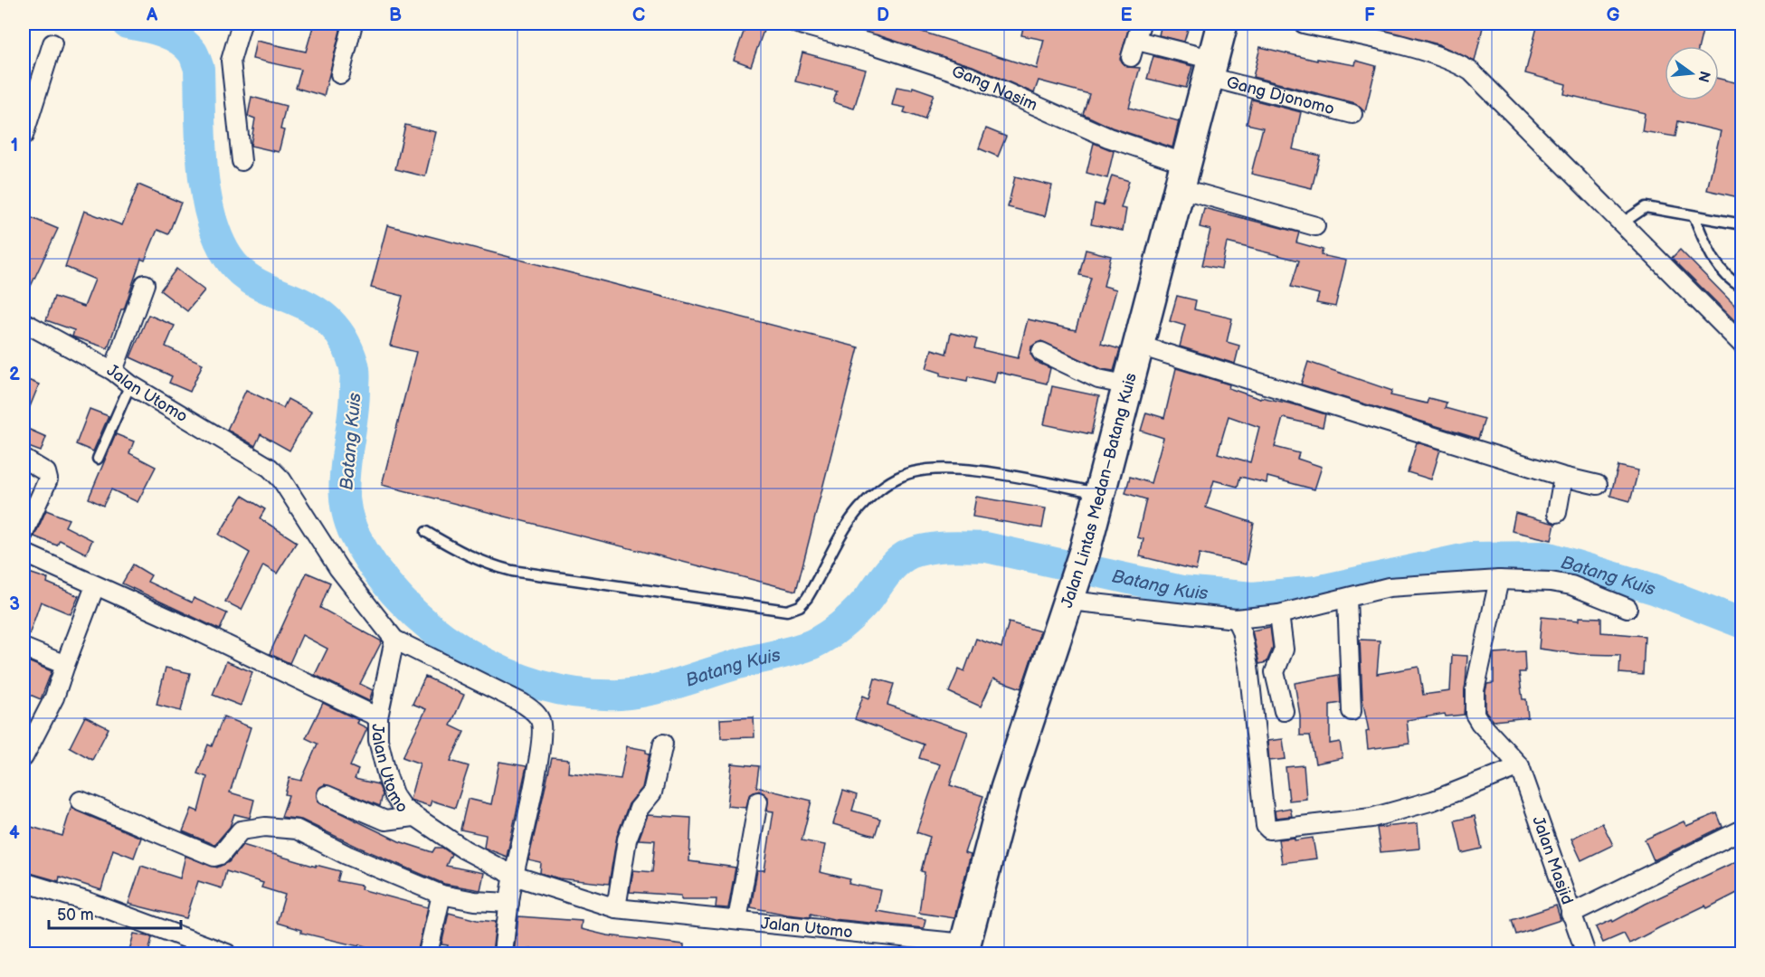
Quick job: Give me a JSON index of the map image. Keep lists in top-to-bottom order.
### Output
{
  "streets": {
    "highway": ["Jalan Lintas Medan–Batang Kuis"],
    "street": [
      "Gang Nasim",
      "Gang Djonomo",
      "Jalan Utomo",
      "Jalan Masjid"
    ]
  },
  "crossings": [
    ["Gang Nasim", "Jalan Lintas Medan–Batang Kuis"],
    ["Gang Djonomo", "Jalan Lintas Medan–Batang Kuis"],
    ["Jalan Utomo", "Jalan Lintas Medan–Batang Kuis"]
  ],
  "water": ["Batang Kuis"],
  "scale_bar": "50 m",
  "north": "right",
  "grid": {
    "columns": [
      "A",
      "B",
      "C",
      "D",
      "E",
      "F",
      "G"
    ],
    "rows": [
      "1",
      "2",
      "3",
      "4"
    ]
  }
}
